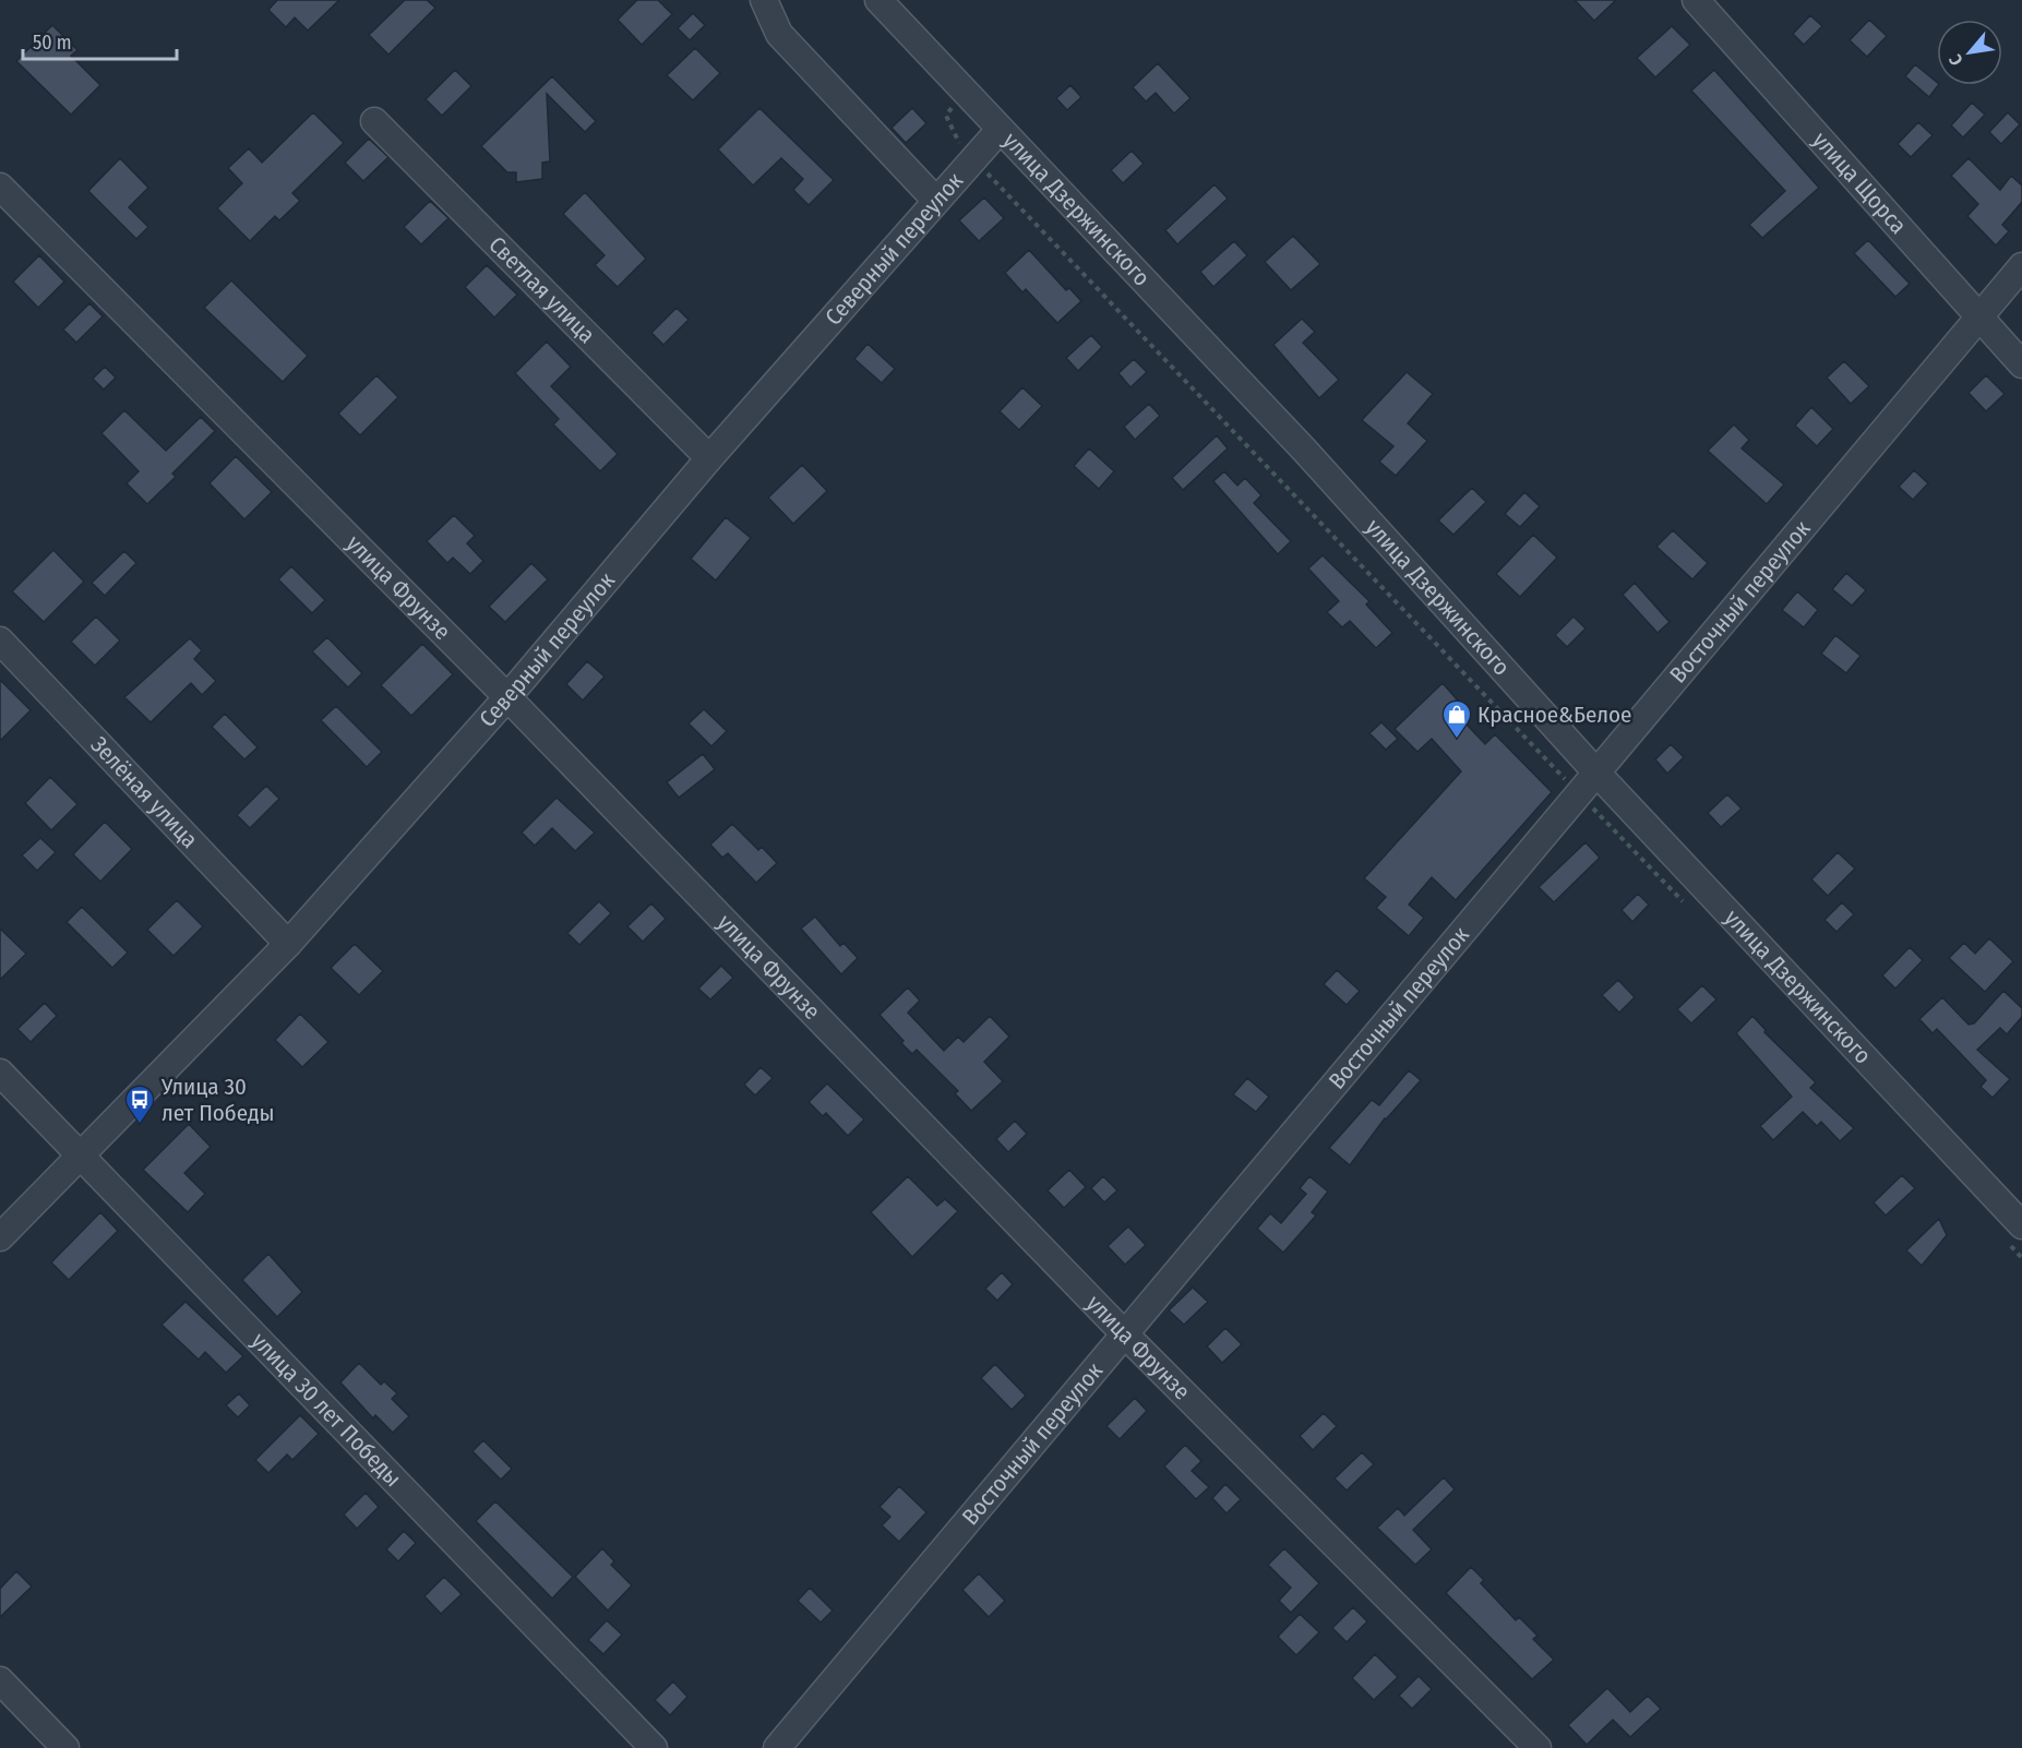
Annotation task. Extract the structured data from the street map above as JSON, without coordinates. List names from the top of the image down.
{
  "streets": {
    "street": [
      "улица Щорса",
      "улица Дзержинского",
      "Северный переулок",
      "Светлая улица",
      "улица Фрунзе",
      "Восточный переулок",
      "Зелёная улица",
      "улица 30 лет Победы"
    ]
  },
  "crossings": [
    ["улица Щорса", "Восточный переулок"],
    ["улица Дзержинского", "Северный переулок"],
    ["улица Дзержинского", "Восточный переулок"],
    ["Северный переулок", "Светлая улица"],
    ["Северный переулок", "улица Фрунзе"],
    ["Северный переулок", "Зелёная улица"],
    ["Северный переулок", "улица 30 лет Победы"],
    ["улица Фрунзе", "Восточный переулок"]
  ],
  "places": {
    "shop": ["Красное&Белое"],
    "bus stop": ["Улица 30 лет Победы"]
  },
  "scale_bar": "50 m",
  "north": "bottom left"
}
